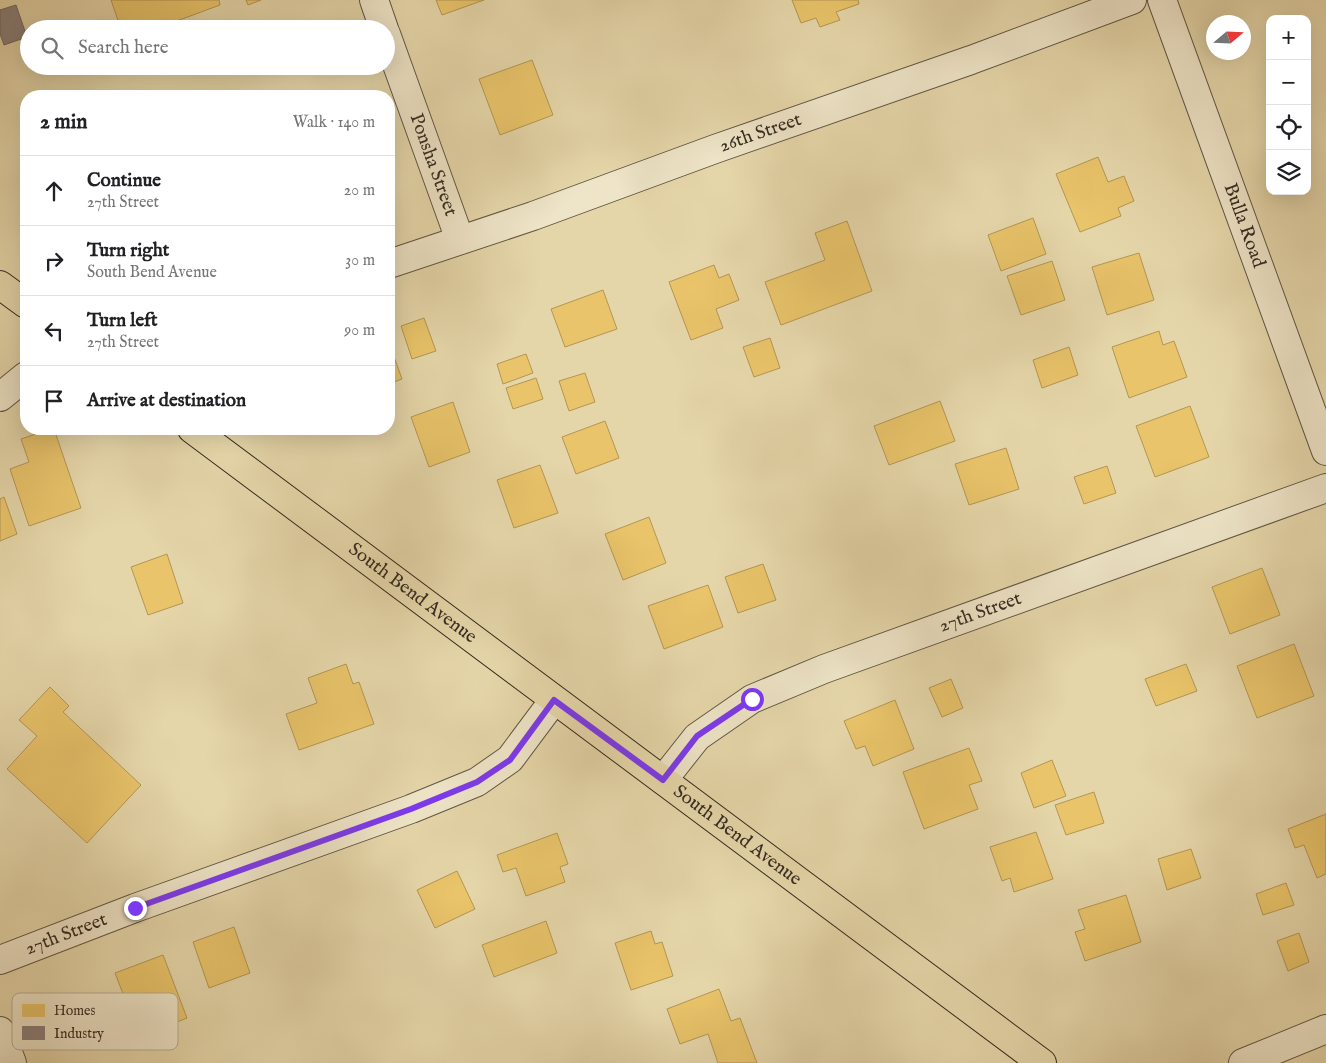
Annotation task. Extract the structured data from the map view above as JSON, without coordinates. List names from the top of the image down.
{
  "streets": {
    "main road": ["South Bend Avenue"],
    "street": [
      "26th Street",
      "Ponsha Street",
      "Bulla Road",
      "27th Street"
    ]
  },
  "crossings": [
    ["26th Street", "Ponsha Street"],
    ["South Bend Avenue", "27th Street"]
  ],
  "legend": ["Homes", "Industry"],
  "north": "right",
  "page": {
    "map_buttons": ["+", "−"],
    "search": "Search here",
    "heading": ["2 min", "Walk · 140 m"],
    "list": [
      ["Continue", "27th Street", "20 m"],
      ["Turn right", "South Bend Avenue", "30 m"],
      ["Turn left", "27th Street", "90 m"],
      "Arrive at destination"
    ]
  }
}
